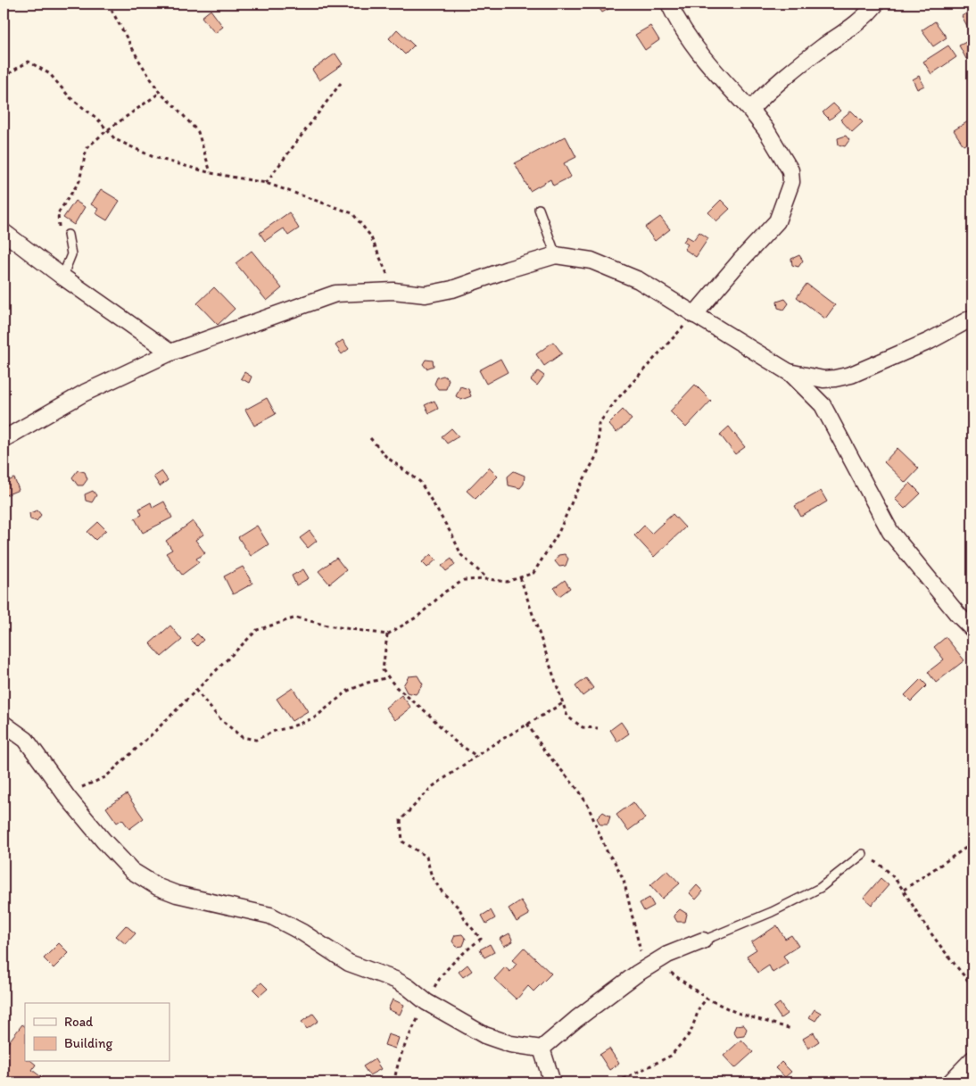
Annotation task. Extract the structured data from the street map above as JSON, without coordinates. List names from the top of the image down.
{
  "legend": ["Road", "Building"]
}
